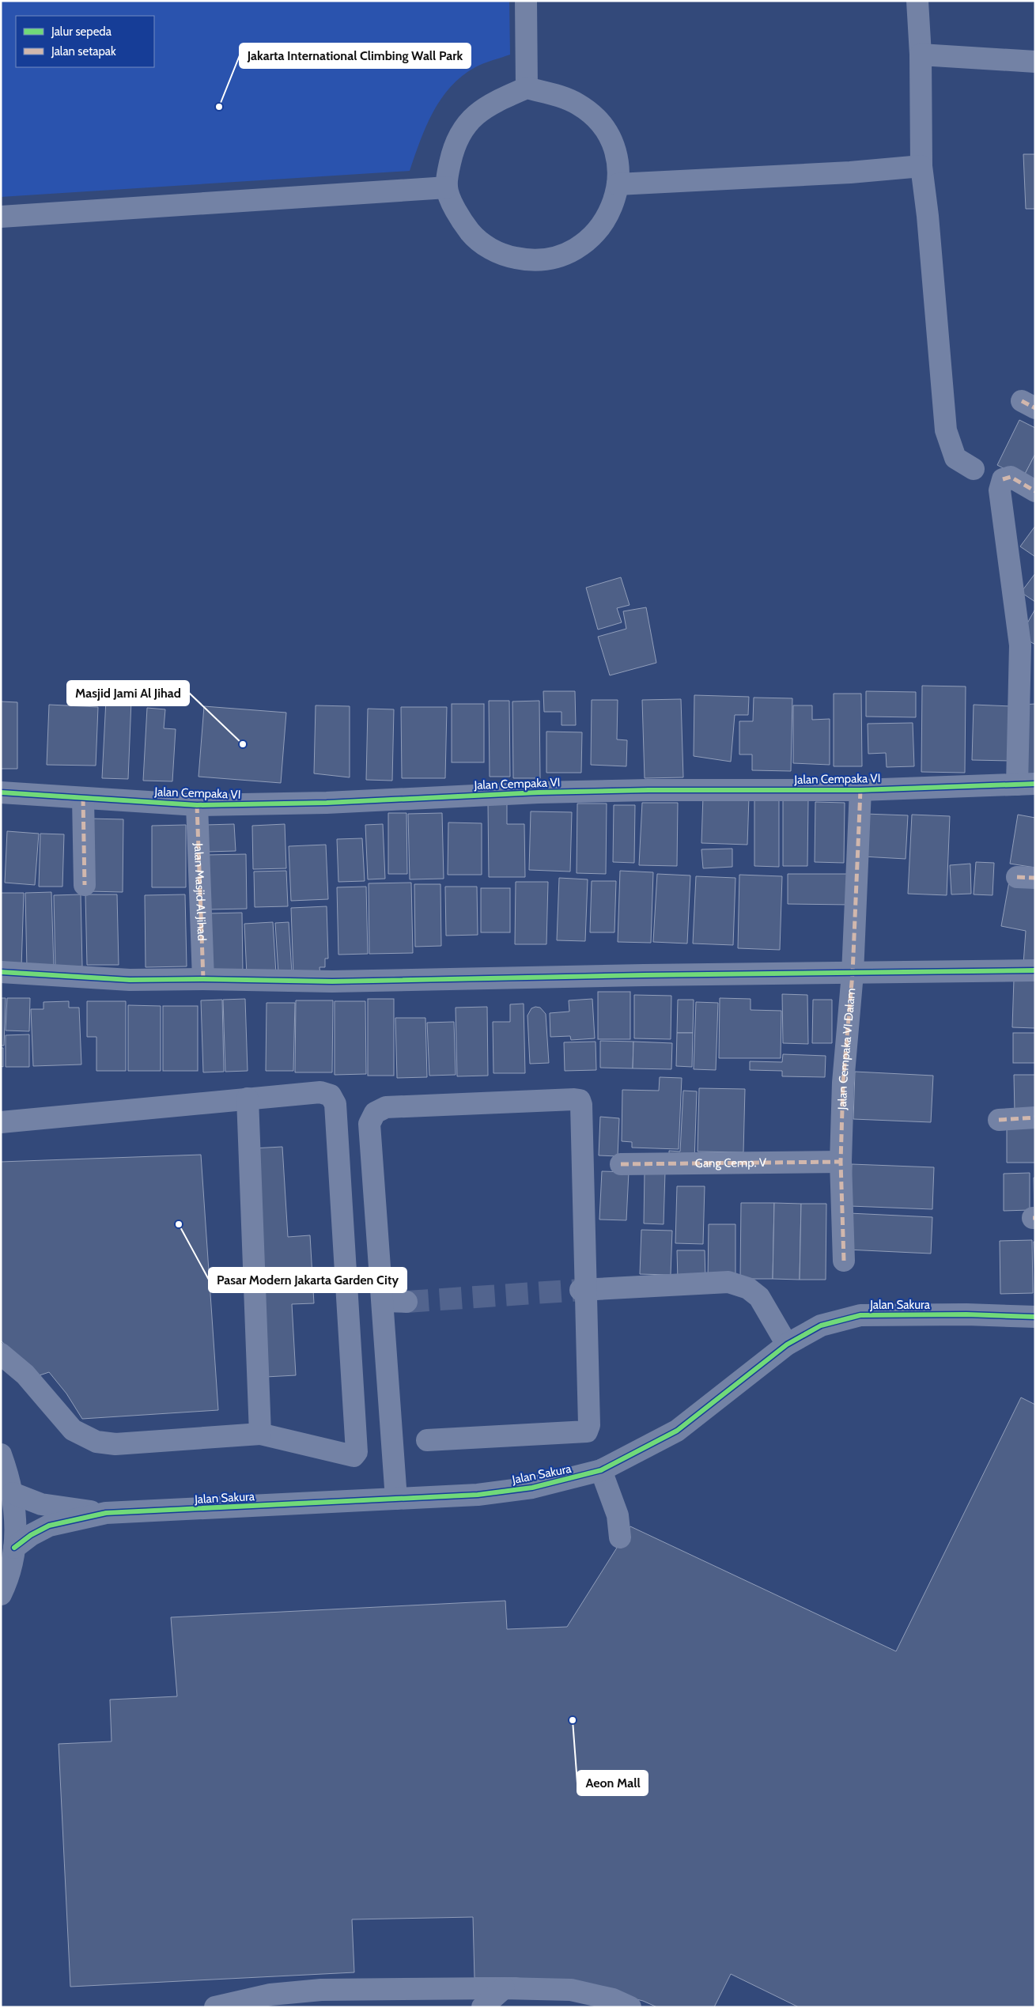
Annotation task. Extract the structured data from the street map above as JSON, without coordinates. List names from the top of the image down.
{
  "streets": {
    "street": [
      "Jalan Cempaka VI",
      "Jalan Masjid Al Jihad",
      "Jalan Cempaka VI Dalam",
      "Gang Cemp. V",
      "Jalan Sakura"
    ]
  },
  "crossings": [
    ["Jalan Cempaka VI", "Jalan Masjid Al Jihad"],
    ["Jalan Cempaka VI", "Jalan Cempaka VI Dalam"],
    ["Jalan Cempaka VI Dalam", "Gang Cemp. V"]
  ],
  "places": [
    "Jakarta International Climbing Wall Park",
    "Masjid Jami Al Jihad",
    "Pasar Modern Jakarta Garden City",
    "Aeon Mall"
  ],
  "legend": ["Jalur sepeda", "Jalan setapak"]
}
